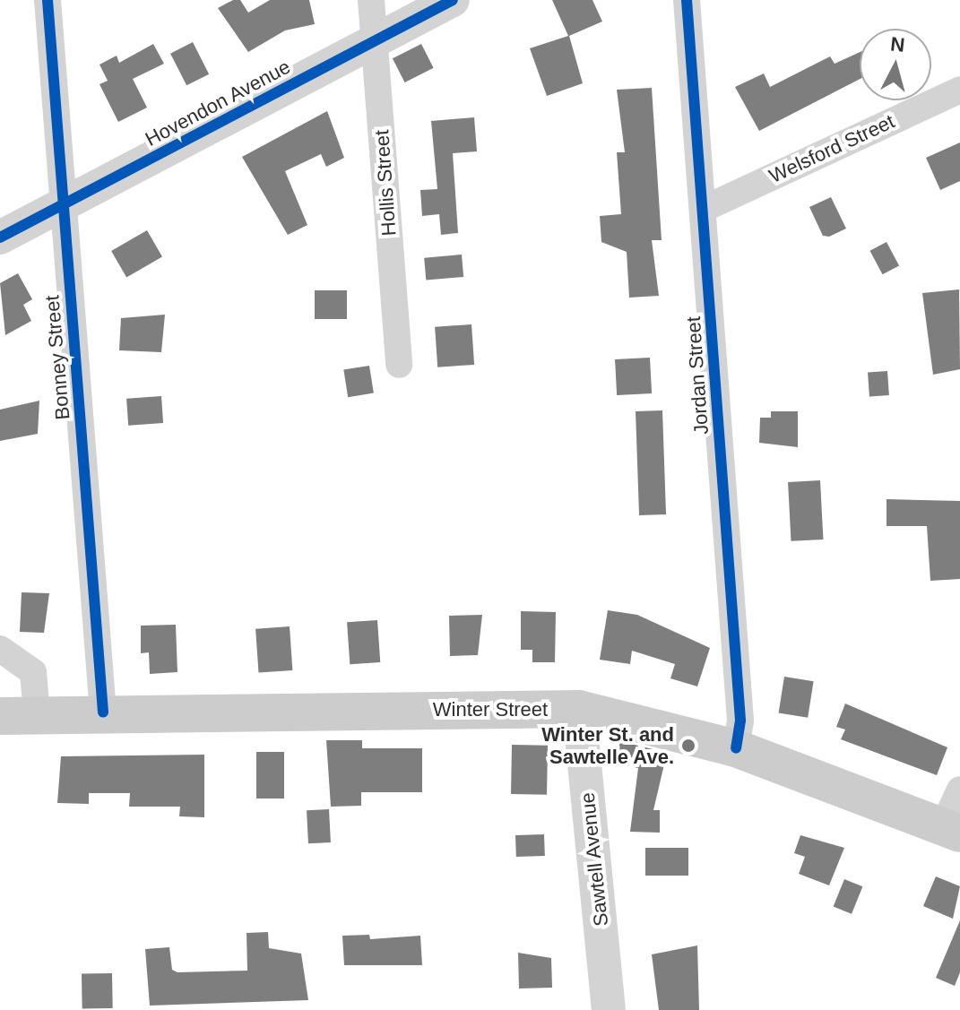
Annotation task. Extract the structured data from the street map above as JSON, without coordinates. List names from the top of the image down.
{
  "streets": {
    "main road": ["Winter Street"],
    "street": [
      "Hovendon Avenue",
      "Welsford Street",
      "Hollis Street",
      "Bonney Street",
      "Jordan Street",
      "Sawtell Avenue"
    ]
  },
  "crossings": [
    ["Hovendon Avenue", "Hollis Street"],
    ["Hovendon Avenue", "Bonney Street"],
    ["Welsford Street", "Jordan Street"],
    ["Bonney Street", "Winter Street"],
    ["Jordan Street", "Winter Street"],
    ["Winter Street", "Sawtell Avenue"]
  ],
  "places": ["Winter St. and Sawtelle Ave."],
  "north": "top"
}
